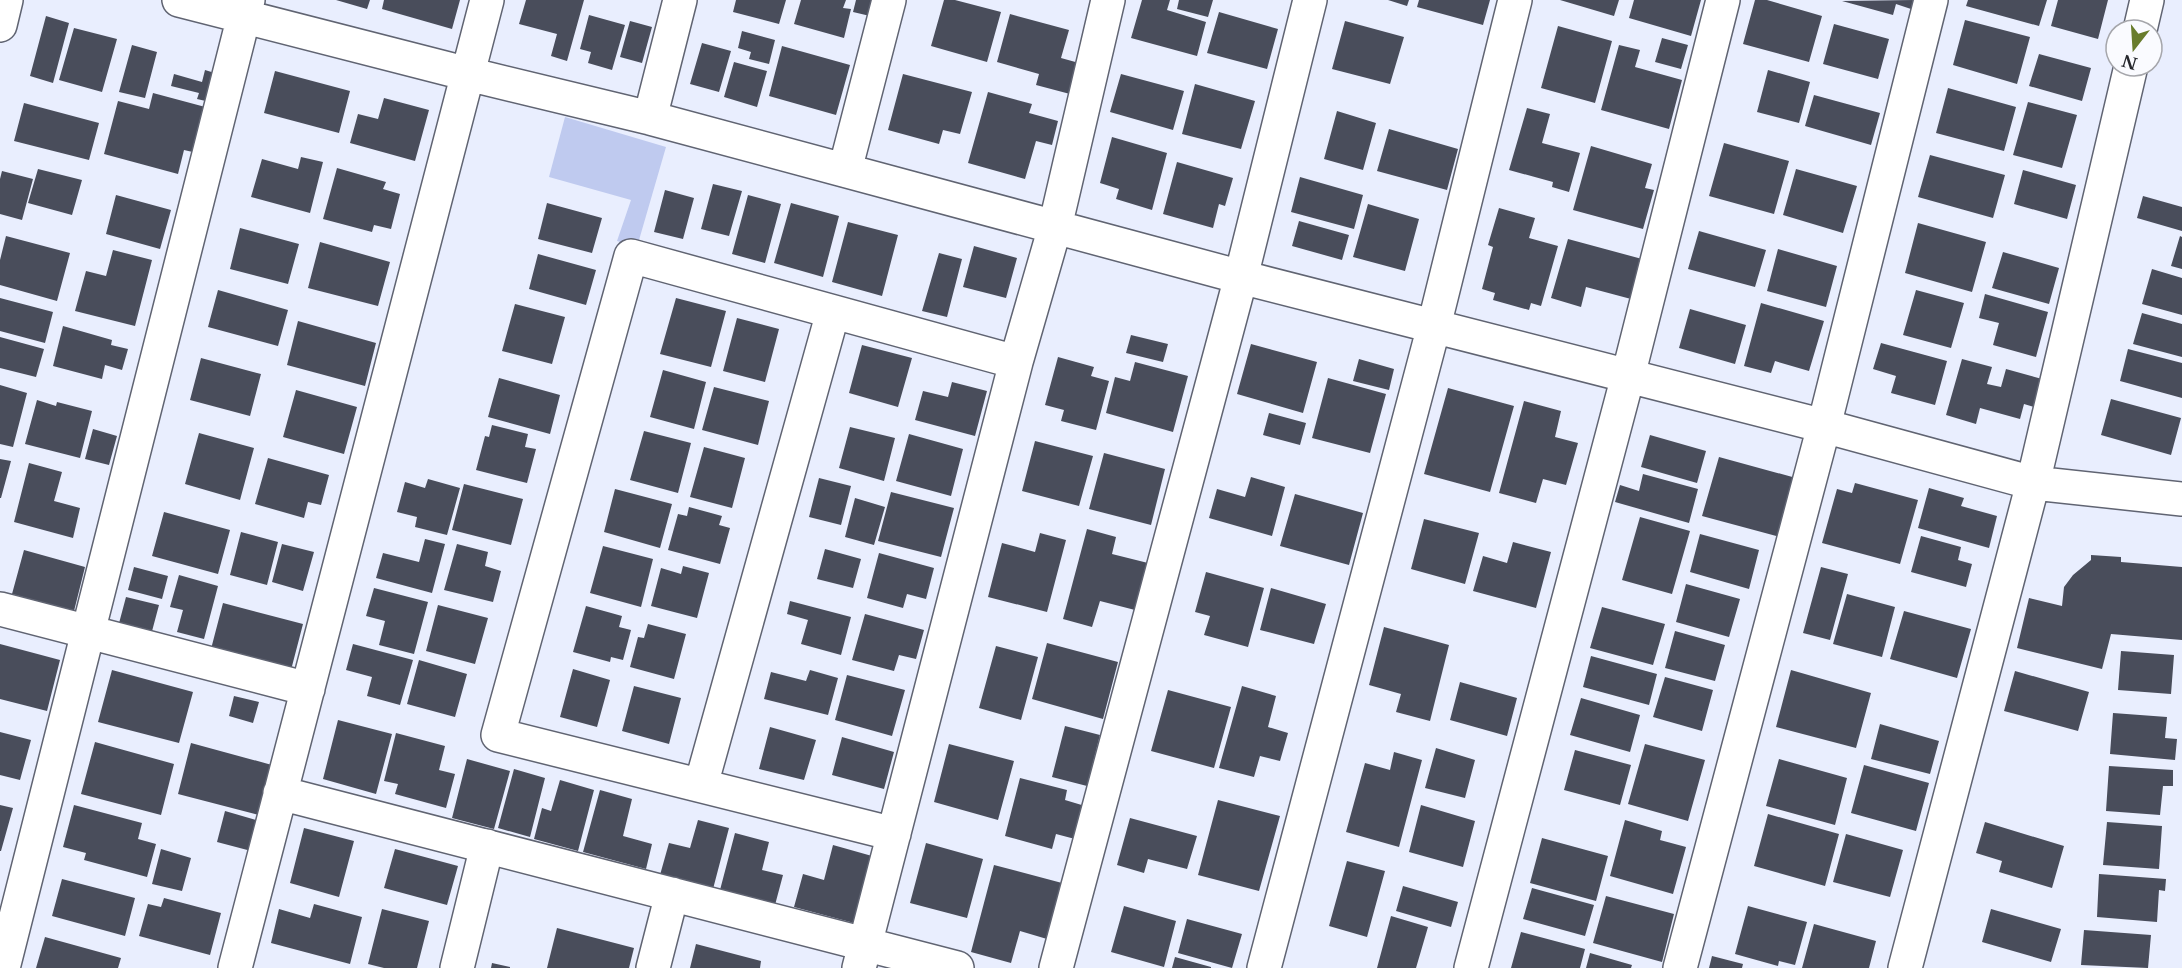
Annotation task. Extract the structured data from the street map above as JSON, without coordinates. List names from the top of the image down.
{
  "north": "bottom"
}
